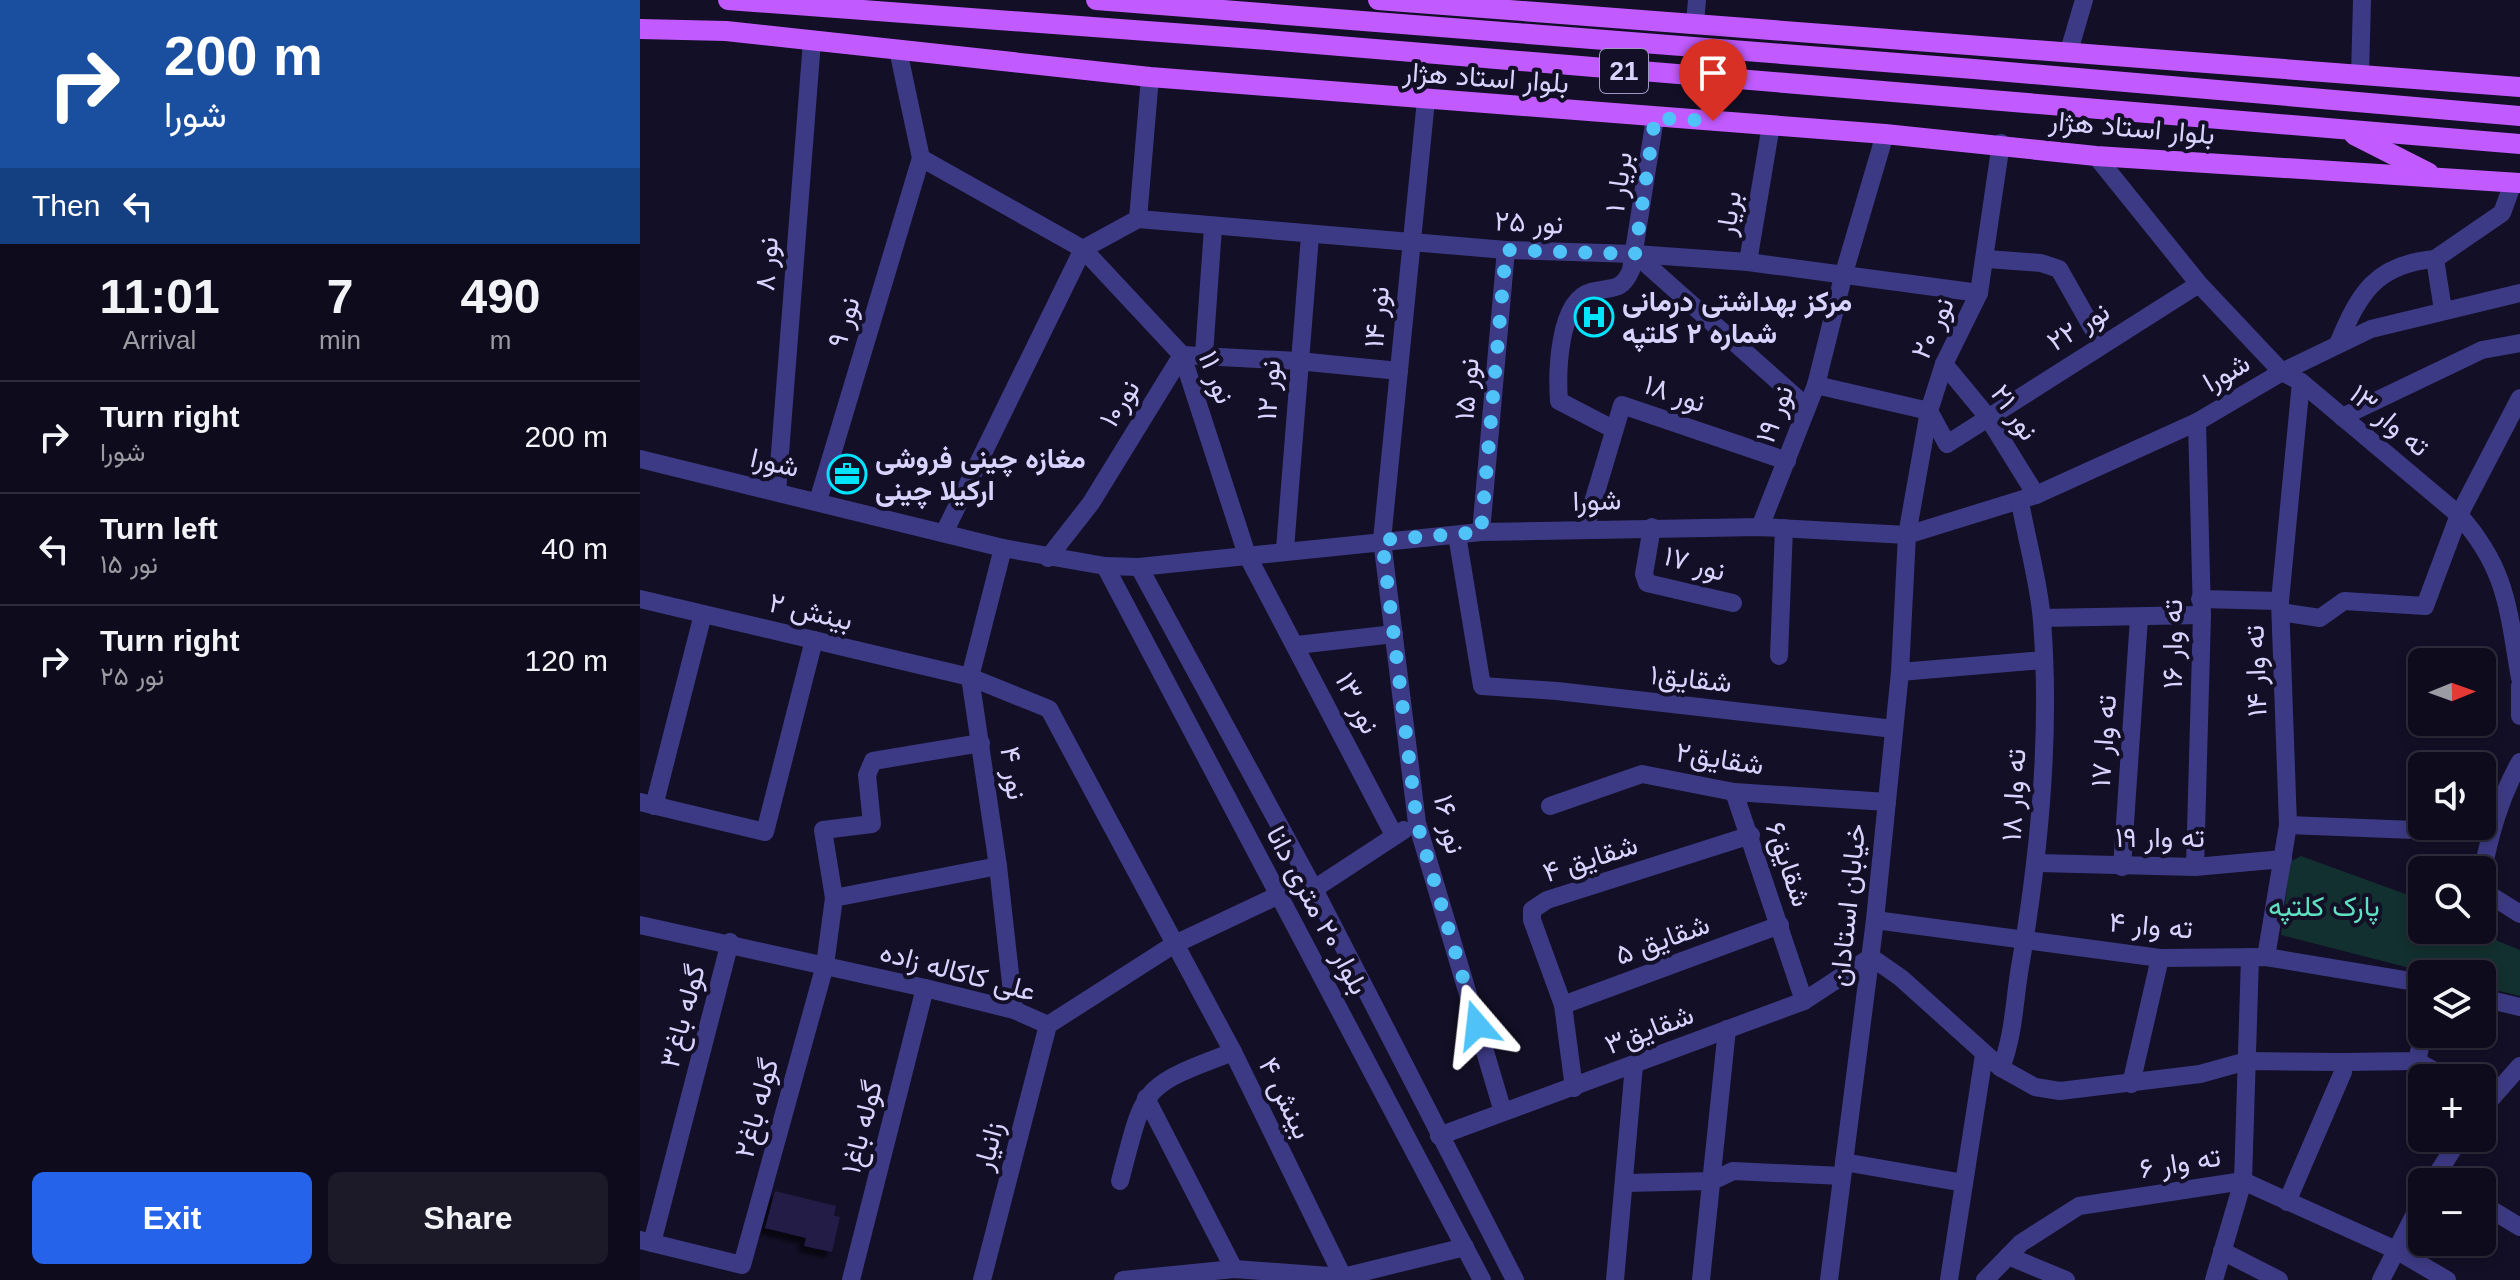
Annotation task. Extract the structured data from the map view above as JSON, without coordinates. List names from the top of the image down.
{
  "streets": {
    "main road": ["21", "بلوار استاد هژار"],
    "street": [
      "بریار ۱",
      "بریار",
      "نور ۲۵",
      "نور ۸",
      "نور ۱۴",
      "نور ۹",
      "نور ۲۲",
      "نور ۲۰",
      "شورا",
      "نور ۱۱",
      "نور ۱۵",
      "نور ۱۲",
      "نور ۱۸",
      "نور۱۰",
      "نور ۲۱",
      "نور ۱۹",
      "ته وار ۱۳",
      "نور ۱۷",
      "بینش ۲",
      "ته وار ۱۶",
      "ته وار ۱۴",
      "شقایق۱",
      "نور ۱۳",
      "ته وار ۱۷",
      "شقایق۲",
      "نور ۴",
      "ته وار ۱۸",
      "نور ۱۶",
      "ته وار ۱۹",
      "شقایق ۴",
      "شقایق۶",
      "خیابان استادان",
      "بلوار ۲۰ متری دانا",
      "ته وار ۴",
      "شقایق ۵",
      "علی کاکاله زاده",
      "گوله باغ۳",
      "شقایق۳",
      "بینش ۴",
      "گوله باغ۲",
      "گوله باغ۱",
      "زانیار",
      "ته وار ۶"
    ]
  },
  "crossings": [
    ["بلوار استاد هژار", "بریار ۱"],
    ["بلوار استاد هژار", "بریار"],
    ["بلوار استاد هژار", "نور ۸"],
    ["بلوار استاد هژار", "نور ۱۴"],
    ["بلوار استاد هژار", "نور ۲۰"],
    ["بلوار استاد هژار", "نور ۱۹"],
    ["بلوار استاد هژار", "ته وار ۱۳"],
    ["بریار ۱", "نور ۲۵"],
    ["بریار ۱", "نور ۱۸"],
    ["بریار", "نور ۲۵"],
    ["نور ۲۵", "نور ۱۴"],
    ["نور ۲۵", "نور ۲۰"],
    ["نور ۲۵", "نور ۱۵"],
    ["نور ۲۵", "نور ۱۲"],
    ["نور ۲۵", "نور ۱۹"],
    ["نور ۸", "شورا"],
    ["نور ۱۴", "شورا"],
    ["نور ۱۴", "نور ۱۶"],
    ["نور ۹", "شورا"],
    ["نور ۹", "نور ۱۱"],
    ["نور ۲۲", "نور ۲۰"],
    ["نور ۲۲", "نور ۲۱"],
    ["نور ۲۲", "ته وار ۱۳"],
    ["نور ۲۰", "شورا"],
    ["نور ۲۰", "نور ۲۱"],
    ["نور ۲۰", "خیابان استادان"],
    ["شورا", "نور ۱۱"],
    ["شورا", "نور ۱۵"],
    ["شورا", "نور ۱۲"],
    ["شورا", "نور ۱۸"],
    ["شورا", "نور۱۰"],
    ["شورا", "نور ۲۱"],
    ["شورا", "نور ۱۹"],
    ["شورا", "ته وار ۱۳"],
    ["شورا", "نور ۱۷"],
    ["شورا", "ته وار ۱۶"],
    ["شورا", "شقایق۱"],
    ["شورا", "نور ۱۳"],
    ["شورا", "نور ۴"],
    ["شورا", "ته وار ۱۸"],
    ["شورا", "نور ۱۶"],
    ["شورا", "خیابان استادان"],
    ["شورا", "بلوار ۲۰ متری دانا"],
    ["نور ۱۱", "نور۱۰"],
    ["نور ۱۱", "نور ۱۳"],
    ["نور ۱۸", "نور ۱۹"],
    ["نور ۲۱", "ته وار ۱۸"],
    ["ته وار ۱۳", "ته وار ۱۴"],
    ["بینش ۲", "نور ۴"],
    ["بینش ۲", "علی کاکاله زاده"],
    ["بینش ۲", "بینش ۴"],
    ["ته وار ۱۶", "ته وار ۱۹"],
    ["ته وار ۱۴", "ته وار ۱۹"],
    ["ته وار ۱۴", "ته وار ۴"],
    ["ته وار ۱۴", "ته وار ۶"],
    ["شقایق۱", "خیابان استادان"],
    ["ته وار ۱۷", "ته وار ۱۹"],
    ["شقایق۲", "شقایق۶"],
    ["شقایق۲", "خیابان استادان"],
    ["نور ۴", "علی کاکاله زاده"],
    ["نور ۴", "گوله باغ۲"],
    ["ته وار ۱۸", "ته وار ۱۹"],
    ["ته وار ۱۸", "ته وار ۴"],
    ["نور ۱۶", "شقایق۳"],
    ["شقایق ۴", "شقایق۶"],
    ["شقایق ۴", "شقایق ۵"],
    ["شقایق ۴", "شقایق۳"],
    ["شقایق۶", "شقایق ۵"],
    ["شقایق۶", "شقایق۳"],
    ["خیابان استادان", "ته وار ۴"],
    ["خیابان استادان", "شقایق۳"],
    ["بلوار ۲۰ متری دانا", "علی کاکاله زاده"],
    ["بلوار ۲۰ متری دانا", "شقایق۳"],
    ["علی کاکاله زاده", "گوله باغ۳"],
    ["علی کاکاله زاده", "بینش ۴"],
    ["علی کاکاله زاده", "گوله باغ۲"],
    ["علی کاکاله زاده", "گوله باغ۱"],
    ["علی کاکاله زاده", "زانیار"],
    ["گوله باغ۳", "گوله باغ۲"]
  ],
  "parks": ["پارک کلتپه"],
  "places": {
    "hospital": ["مرکز بهداشتی درمانی شماره ۲ کلتپه"],
    "office": ["مغازه چینی فروشی ارکیلا چینی"]
  },
  "north": "right",
  "page": {
    "turn": ["200 m", "شورا"],
    "then": "Then",
    "eta": [
      "11:01",
      "Arrival",
      "7",
      "min",
      "490",
      "m"
    ],
    "list": [
      {
        "name": "Turn right",
        "note": "شورا",
        "value": "200 m"
      },
      {
        "name": "Turn left",
        "note": "نور ۱۵",
        "value": "40 m"
      },
      {
        "name": "Turn right",
        "note": "نور ۲۵",
        "value": "120 m"
      }
    ],
    "map_buttons": ["+", "−"],
    "buttons": ["Exit", "Share"]
  }
}
